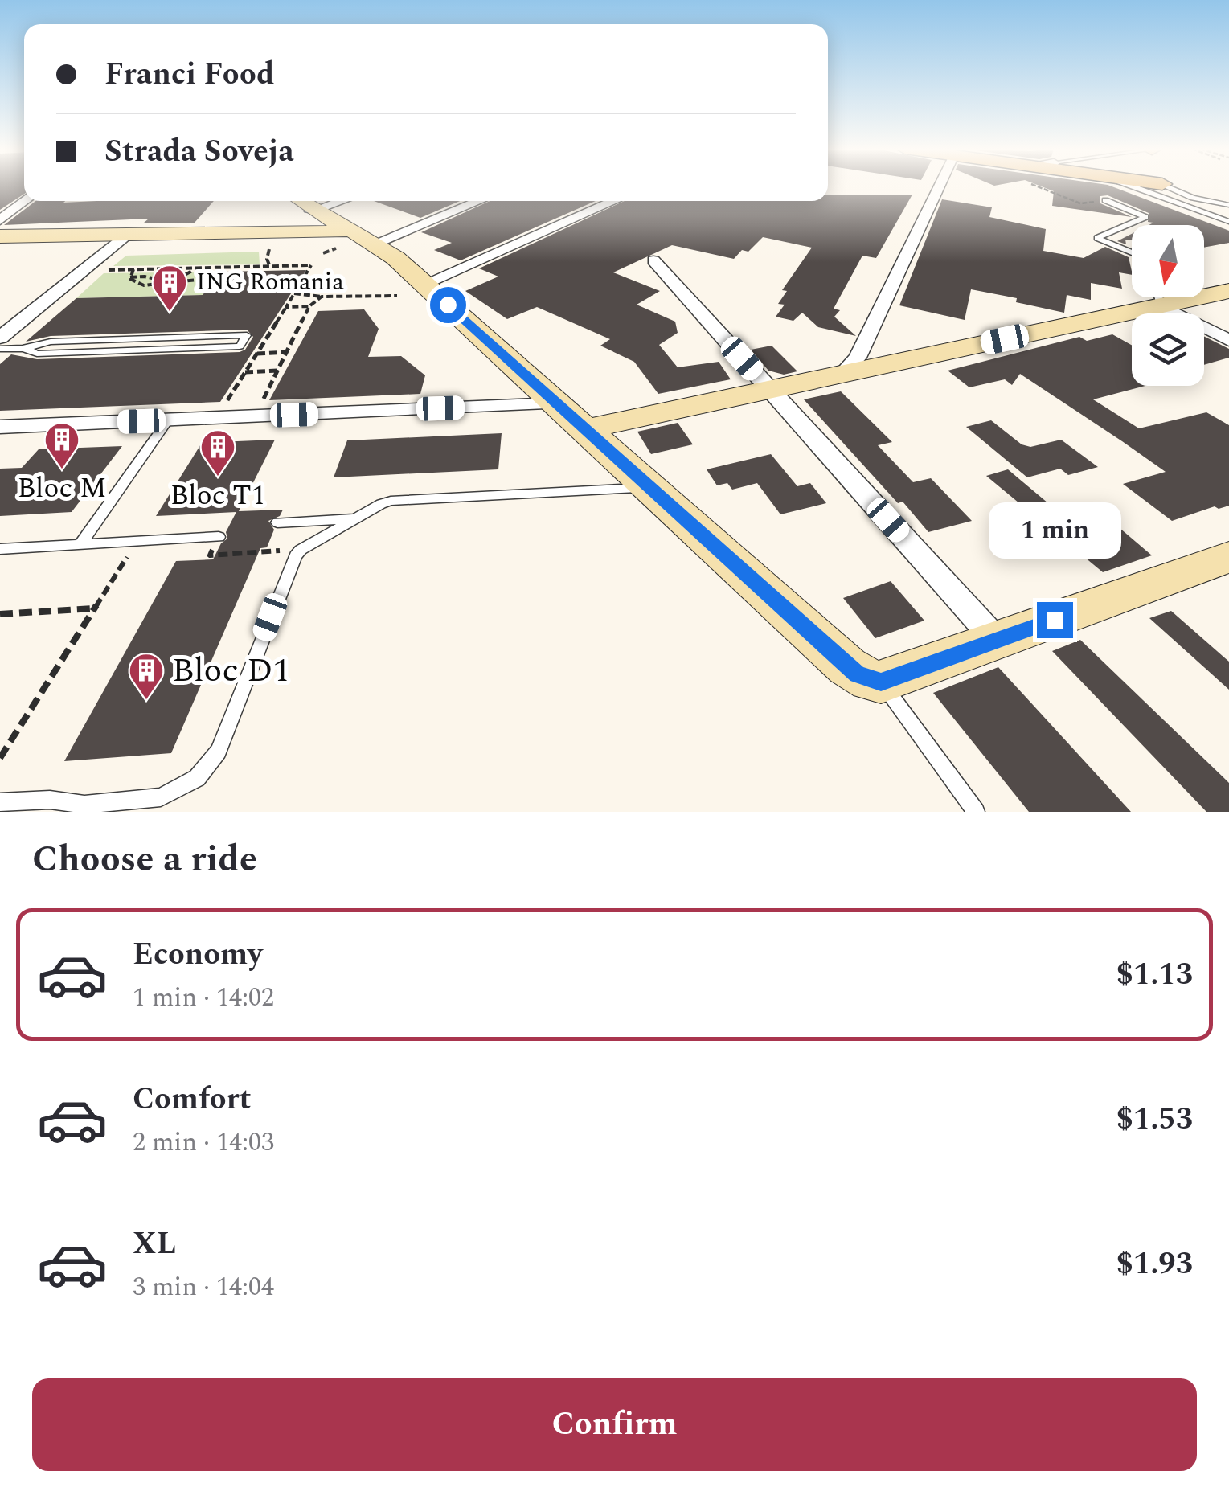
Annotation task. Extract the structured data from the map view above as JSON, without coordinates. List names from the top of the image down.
{
  "places": {
    "building": [
      "ING Romania",
      "Bloc M",
      "Bloc T1",
      "Bloc D1"
    ]
  },
  "north": "bottom",
  "page": {
    "banner": ["Franci Food", "Strada Soveja"],
    "bubble": "1 min",
    "heading": "Choose a ride",
    "list": [
      {
        "name": "Economy",
        "note": "1 min · 14:02",
        "value": "$1.13"
      },
      {
        "name": "Comfort",
        "note": "2 min · 14:03",
        "value": "$1.53"
      },
      {
        "name": "XL",
        "note": "3 min · 14:04",
        "value": "$1.93"
      }
    ],
    "buttons": "Confirm"
  }
}
